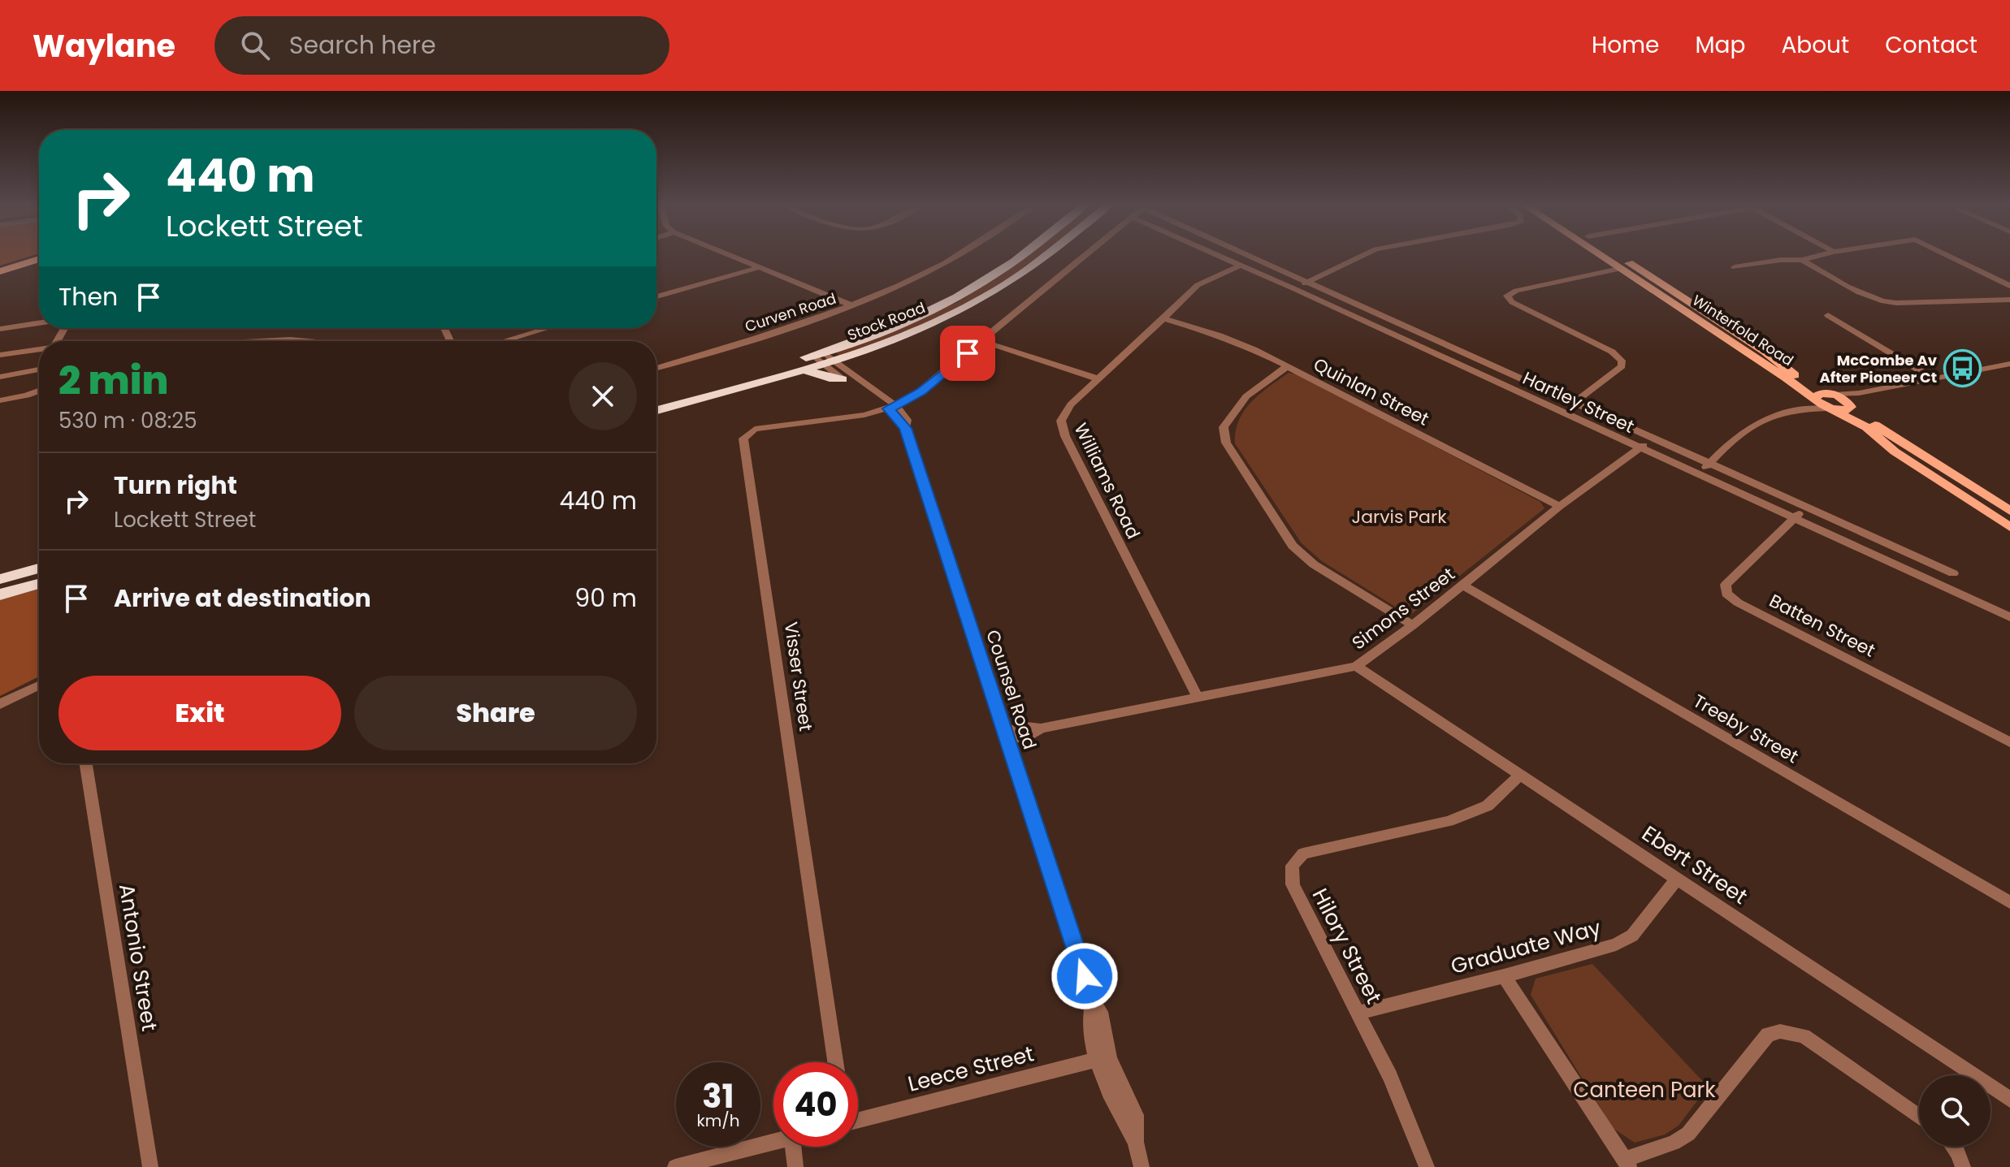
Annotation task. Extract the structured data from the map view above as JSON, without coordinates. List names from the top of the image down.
{
  "streets": {
    "highway": ["Stock Road"],
    "main road": ["Winterfold Road"],
    "street": [
      "Curven Road",
      "Quinlan Street",
      "Hartley Street",
      "Williams Road",
      "Simons Street",
      "Batten Street",
      "Visser Street",
      "Counsel Road",
      "Treeby Street",
      "Ebert Street",
      "Hilory Street",
      "Graduate Way",
      "Antonio Street",
      "Leece Street"
    ]
  },
  "crossings": [
    ["Stock Road", "Counsel Road"],
    ["Quinlan Street", "Williams Road"],
    ["Quinlan Street", "Simons Street"],
    ["Hartley Street", "Williams Road"],
    ["Hartley Street", "Simons Street"],
    ["Hartley Street", "Batten Street"],
    ["Williams Road", "Simons Street"],
    ["Simons Street", "Counsel Road"],
    ["Simons Street", "Treeby Street"],
    ["Simons Street", "Ebert Street"],
    ["Visser Street", "Counsel Road"],
    ["Counsel Road", "Leece Street"],
    ["Ebert Street", "Hilory Street"],
    ["Ebert Street", "Graduate Way"],
    ["Hilory Street", "Graduate Way"]
  ],
  "parks": ["Jarvis Park", "Canteen Park"],
  "places": {
    "bus stop": ["McCombe Av After Pioneer Ct"]
  },
  "page": {
    "header": "Waylane",
    "search": "Search here",
    "nav": [
      "Home",
      "Map",
      "About",
      "Contact"
    ],
    "turn": ["440 m", "Lockett Street"],
    "then": "Then",
    "heading": ["2 min", "530 m · 08:25"],
    "list": [
      {
        "name": "Turn right",
        "note": "Lockett Street",
        "value": "440 m"
      },
      {
        "name": "Arrive at destination",
        "value": "90 m"
      }
    ],
    "buttons": ["Exit", "Share"],
    "speed": "31 km/h",
    "limit": "40"
  }
}
